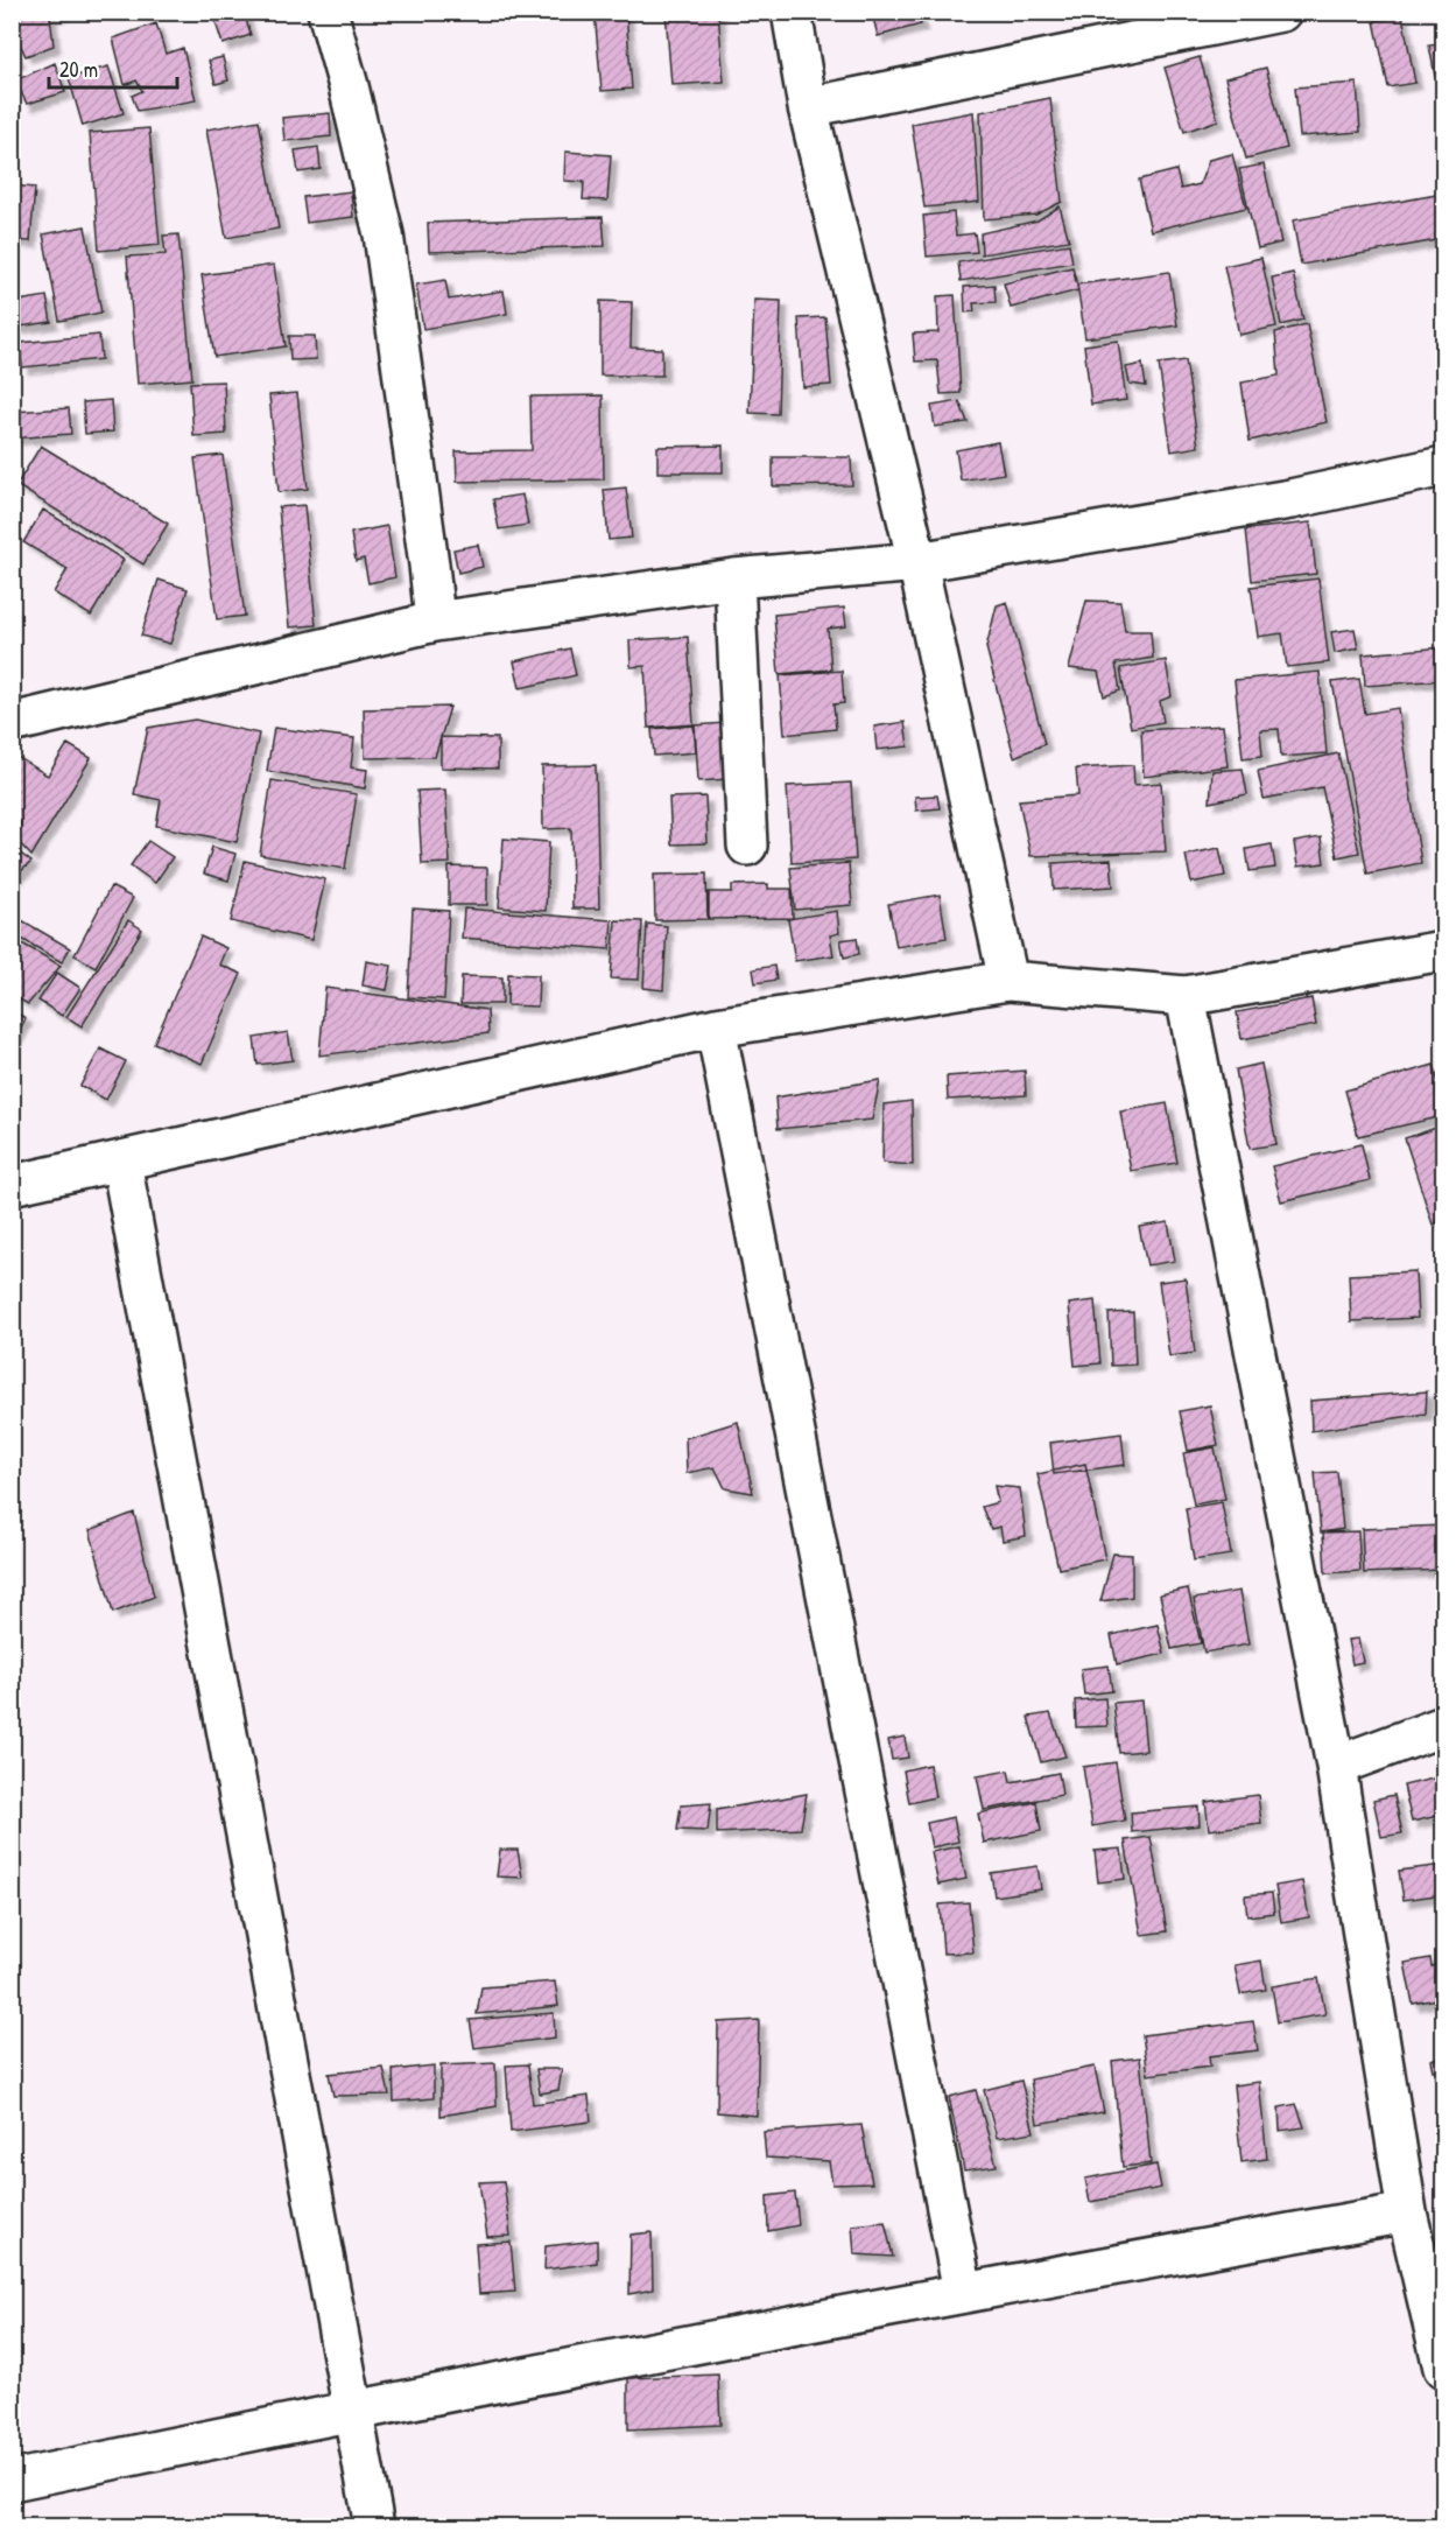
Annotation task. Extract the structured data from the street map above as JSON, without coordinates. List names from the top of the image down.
{
  "scale_bar": "20 m"
}
